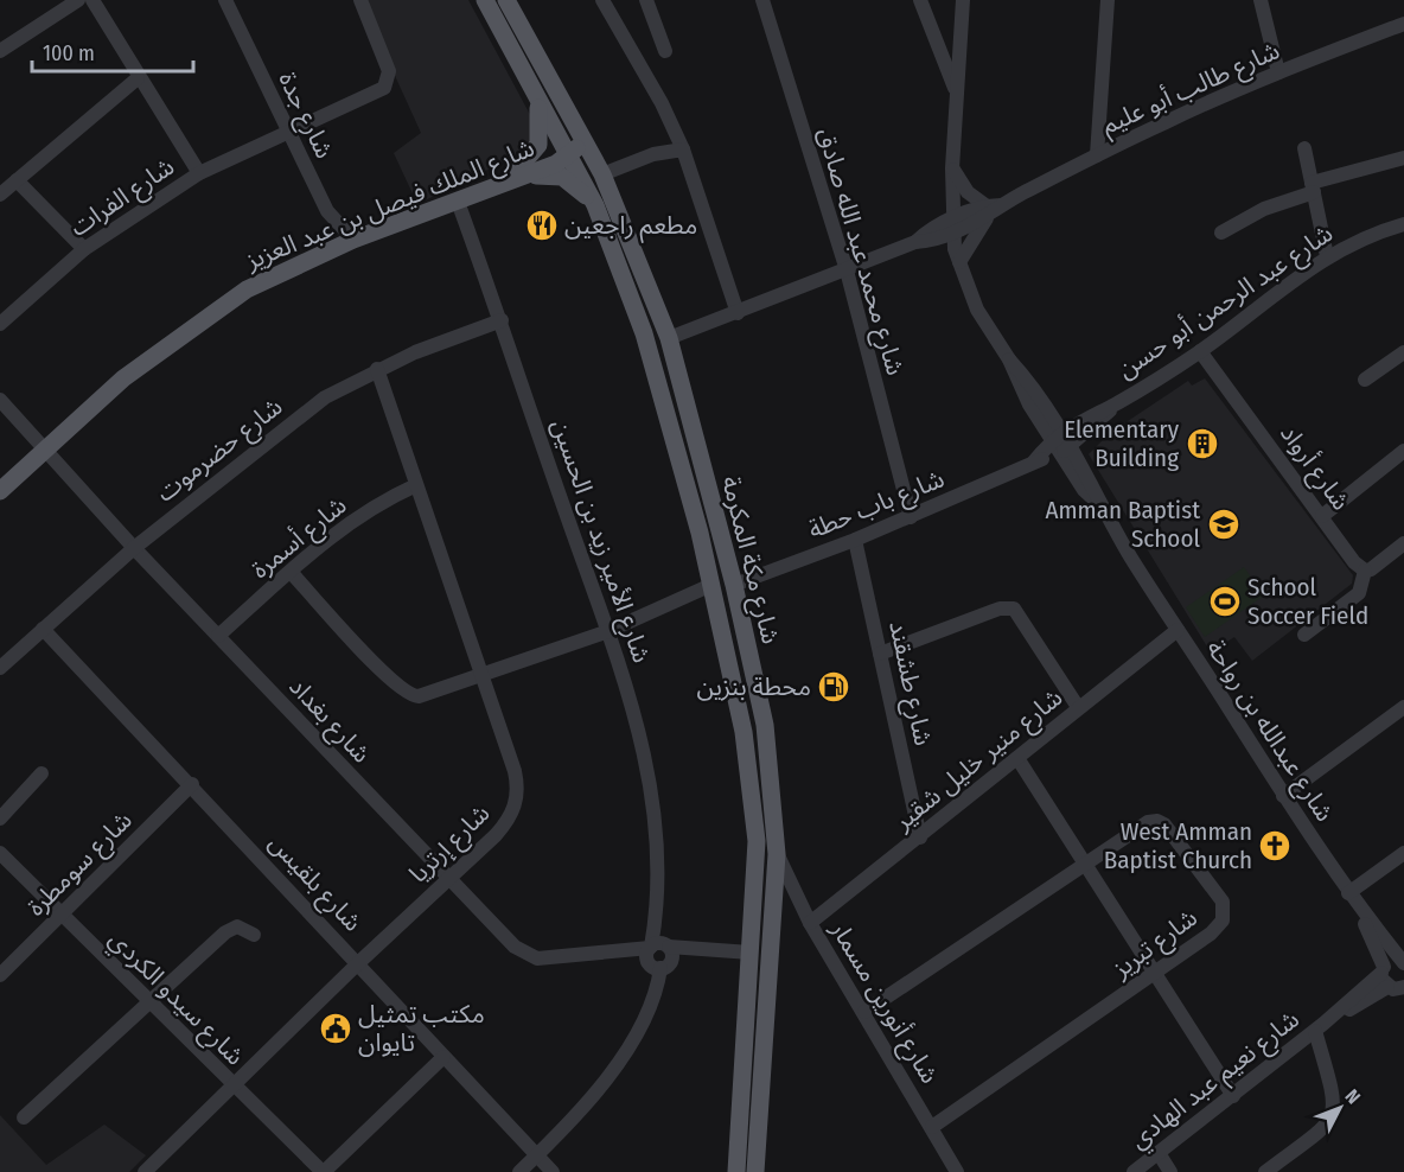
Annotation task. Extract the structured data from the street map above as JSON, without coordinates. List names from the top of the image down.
{
  "streets": {
    "main road": ["شارع الملك فيصل بن عبد العزيز", "شارع مكة المكرمة"],
    "street": [
      "شارع طالب أبو عليم",
      "شارع جدة",
      "شارع الفرات",
      "شارع محمد عبد الله صادق",
      "شارع عبد الرحمن أبو حسن",
      "شارع حضرموت",
      "شارع أرواد",
      "شارع باب حطة",
      "شارع أسمرة",
      "شارع الأمير زيد بن الحسين",
      "شارع طشقند",
      "شارع بغداد",
      "شارع عبدالله بن رواحة",
      "شارع منير خليل شقير",
      "شارع إرتريا",
      "شارع سومطرة",
      "شارع بلقيس",
      "شارع تبريز",
      "شارع سيدو الكردي",
      "شارع أنورين مسمار",
      "شارع نعيم عبد الهادي"
    ]
  },
  "crossings": [
    ["شارع طالب أبو عليم", "شارع محمد عبد الله صادق"],
    ["شارع طالب أبو عليم", "شارع مكة المكرمة"],
    ["شارع طالب أبو عليم", "شارع عبدالله بن رواحة"],
    ["شارع جدة", "شارع الفرات"],
    ["شارع جدة", "شارع الملك فيصل بن عبد العزيز"],
    ["شارع الملك فيصل بن عبد العزيز", "شارع الأمير زيد بن الحسين"],
    ["شارع الملك فيصل بن عبد العزيز", "شارع مكة المكرمة"],
    ["شارع الملك فيصل بن عبد العزيز", "شارع بغداد"],
    ["شارع محمد عبد الله صادق", "شارع باب حطة"],
    ["شارع عبد الرحمن أبو حسن", "شارع أرواد"],
    ["شارع عبد الرحمن أبو حسن", "شارع باب حطة"],
    ["شارع عبد الرحمن أبو حسن", "شارع عبدالله بن رواحة"],
    ["شارع حضرموت", "شارع الأمير زيد بن الحسين"],
    ["شارع حضرموت", "شارع بغداد"],
    ["شارع حضرموت", "شارع إرتريا"],
    ["شارع حضرموت", "شارع بلقيس"],
    ["شارع باب حطة", "شارع مكة المكرمة"],
    ["شارع باب حطة", "شارع طشقند"],
    ["شارع باب حطة", "شارع عبدالله بن رواحة"],
    ["شارع أسمرة", "شارع بغداد"],
    ["شارع أسمرة", "شارع إرتريا"],
    ["شارع الأمير زيد بن الحسين", "شارع بغداد"],
    ["شارع الأمير زيد بن الحسين", "شارع بلقيس"],
    ["شارع مكة المكرمة", "شارع بغداد"],
    ["شارع مكة المكرمة", "شارع أنورين مسمار"],
    ["شارع طشقند", "شارع منير خليل شقير"],
    ["شارع بغداد", "شارع إرتريا"],
    ["شارع عبدالله بن رواحة", "شارع منير خليل شقير"],
    ["شارع عبدالله بن رواحة", "شارع نعيم عبد الهادي"],
    ["شارع منير خليل شقير", "شارع أنورين مسمار"],
    ["شارع إرتريا", "شارع بلقيس"],
    ["شارع إرتريا", "شارع سيدو الكردي"],
    ["شارع سومطرة", "شارع بلقيس"],
    ["شارع سومطرة", "شارع سيدو الكردي"],
    ["شارع تبريز", "شارع أنورين مسمار"]
  ],
  "places": {
    "restaurant": ["مطعم راجعين"],
    "building": ["Elementary Building"],
    "school or university": ["Amman Baptist School"],
    "sports": ["School Soccer Field"],
    "fuel station": ["محطة بنزين"],
    "church": ["West Amman Baptist Church"],
    "public building": ["مكتب تمثيل تايوان"]
  },
  "scale_bar": "100 m",
  "north": "top right"
}
